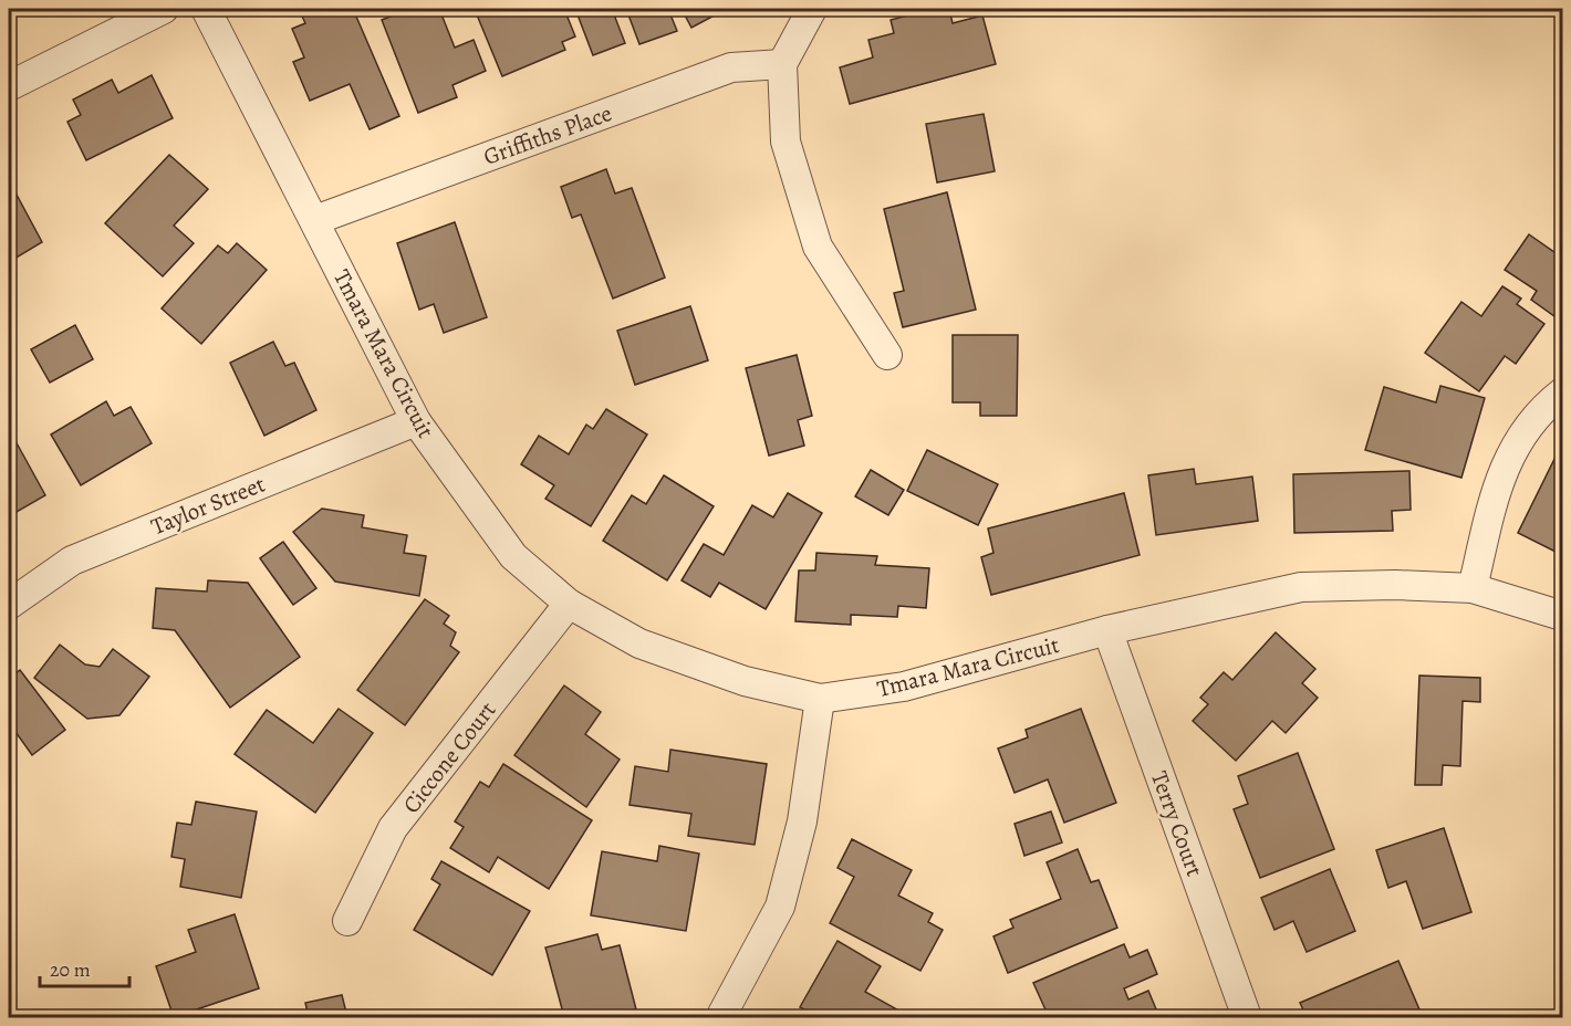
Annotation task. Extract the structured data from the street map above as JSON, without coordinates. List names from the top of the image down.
{
  "streets": {
    "street": [
      "Griffiths Place",
      "Tmara Mara Circuit",
      "Taylor Street",
      "Ciccone Court",
      "Terry Court"
    ]
  },
  "crossings": [
    ["Griffiths Place", "Tmara Mara Circuit"],
    ["Tmara Mara Circuit", "Taylor Street"],
    ["Tmara Mara Circuit", "Ciccone Court"],
    ["Tmara Mara Circuit", "Terry Court"]
  ],
  "scale_bar": "20 m"
}
